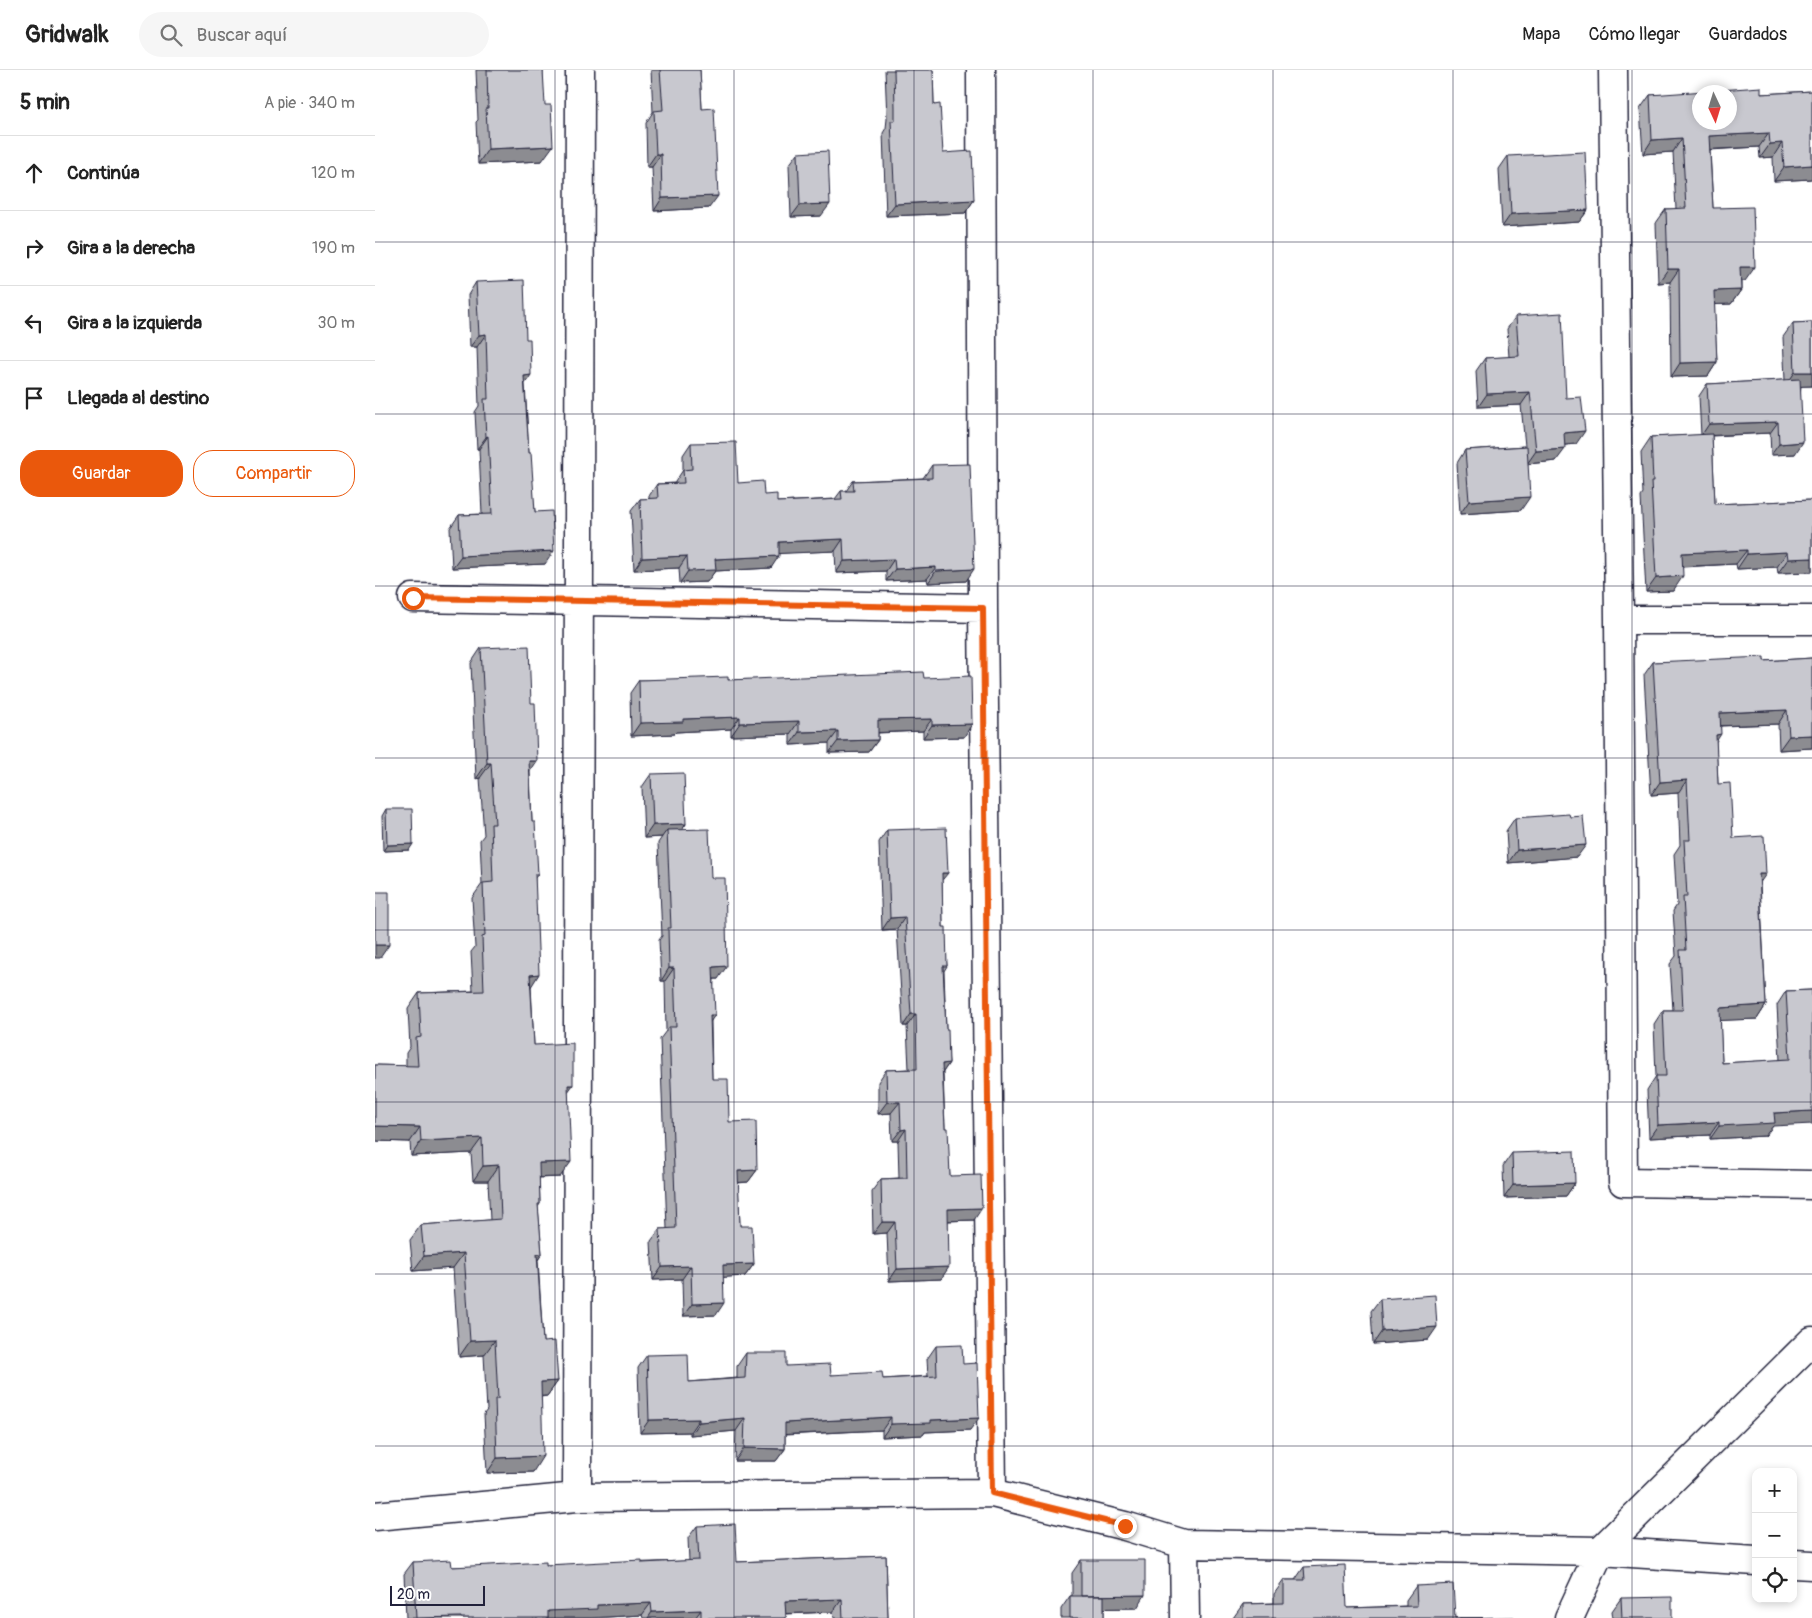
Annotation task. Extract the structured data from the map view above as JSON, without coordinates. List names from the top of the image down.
{
  "scale_bar": "20 m",
  "north": "bottom",
  "page": {
    "header": "Gridwalk",
    "search": "Buscar aquí",
    "nav": ["Mapa", "Cómo llegar", "Guardados"],
    "heading": ["5 min", "A pie · 340 m"],
    "list": [
      ["Continúa", "120 m"],
      ["Gira a la derecha", "190 m"],
      ["Gira a la izquierda", "30 m"],
      "Llegada al destino"
    ],
    "buttons": ["Guardar", "Compartir"],
    "map_buttons": ["+", "−"],
    "scale": "20 m"
  }
}
